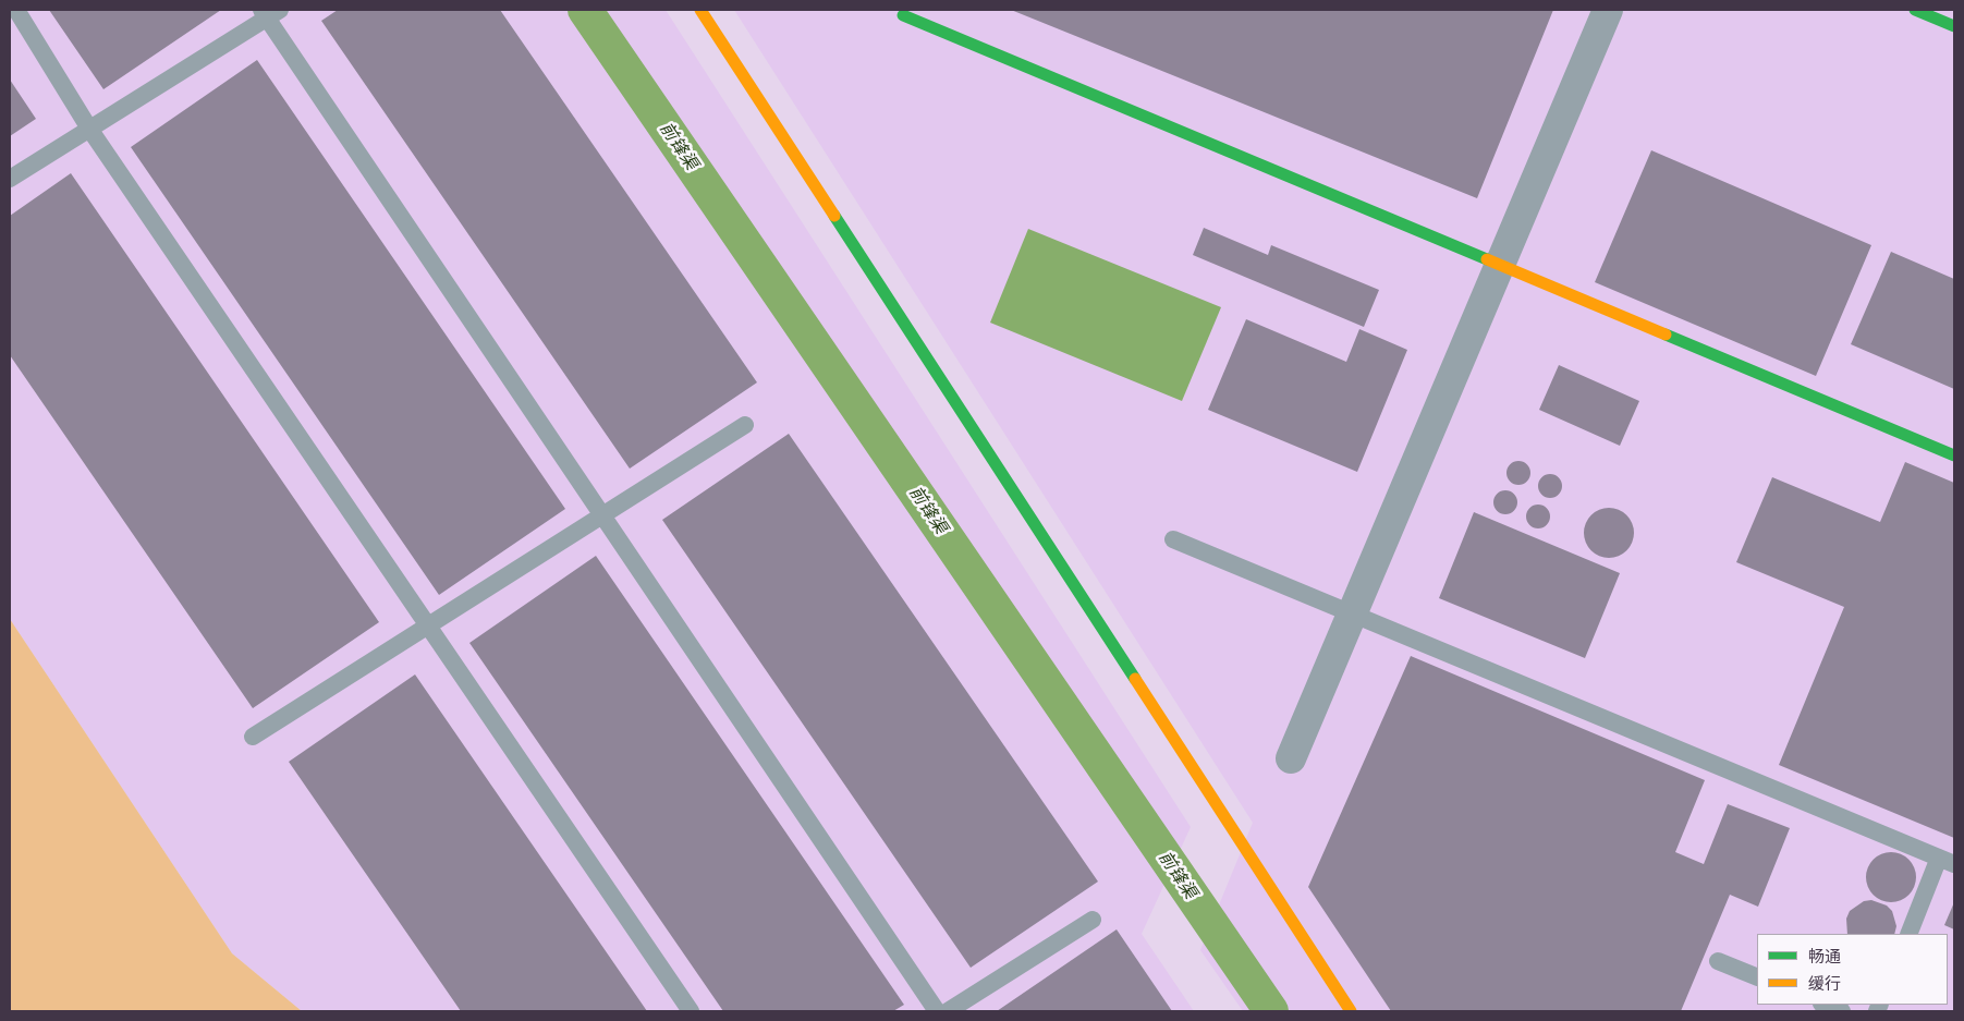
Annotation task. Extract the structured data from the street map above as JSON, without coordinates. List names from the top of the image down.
{
  "water": ["前锋渠"],
  "legend": ["畅通", "缓行"]
}
